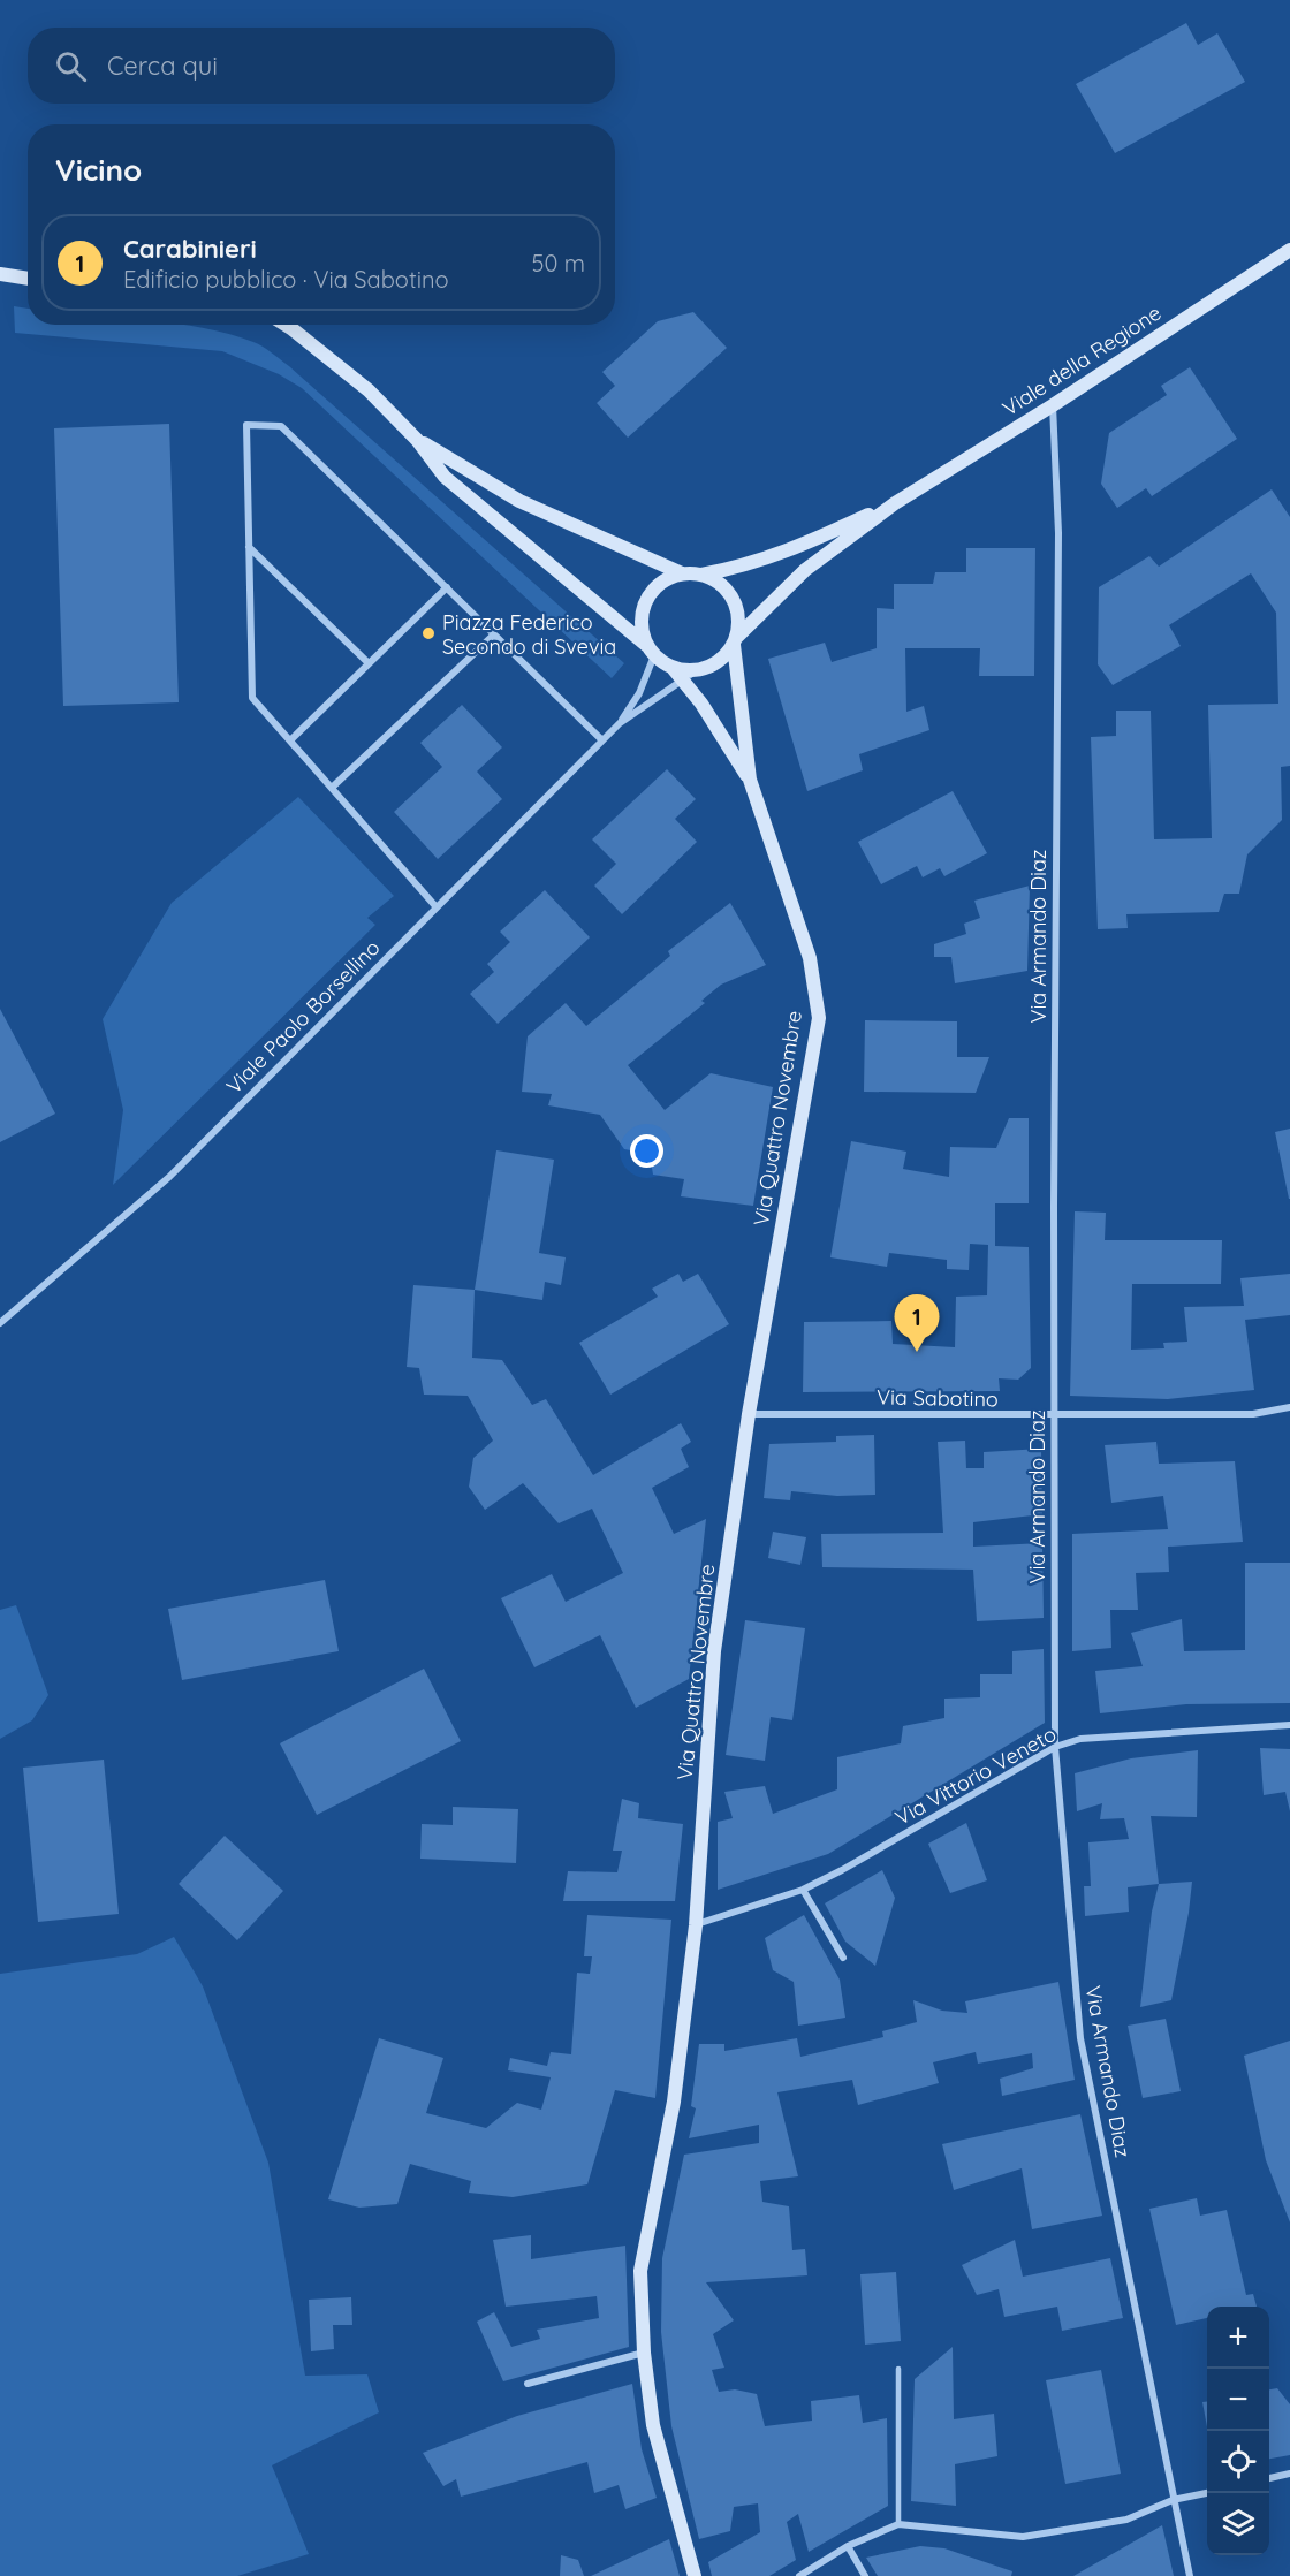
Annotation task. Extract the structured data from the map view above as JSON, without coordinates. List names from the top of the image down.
{
  "streets": {
    "street": [
      "Viale della Regione",
      "Via Armando Diaz",
      "Viale Paolo Borsellino",
      "Via Quattro Novembre",
      "Via Sabotino",
      "Via Vittorio Veneto"
    ]
  },
  "crossings": [
    ["Viale della Regione", "Via Armando Diaz"],
    ["Via Armando Diaz", "Via Sabotino"],
    ["Via Armando Diaz", "Via Vittorio Veneto"],
    ["Via Quattro Novembre", "Via Sabotino"],
    ["Via Quattro Novembre", "Via Vittorio Veneto"]
  ],
  "places": ["Piazza Federico Secondo di Svevia"],
  "page": {
    "search": "Cerca qui",
    "heading": "Vicino",
    "list": [
      {
        "mark": "1",
        "name": "Carabinieri",
        "note": "Edificio pubblico · Via Sabotino",
        "value": "50 m"
      }
    ],
    "pins": "1",
    "map_buttons": ["+", "−"]
  }
}
